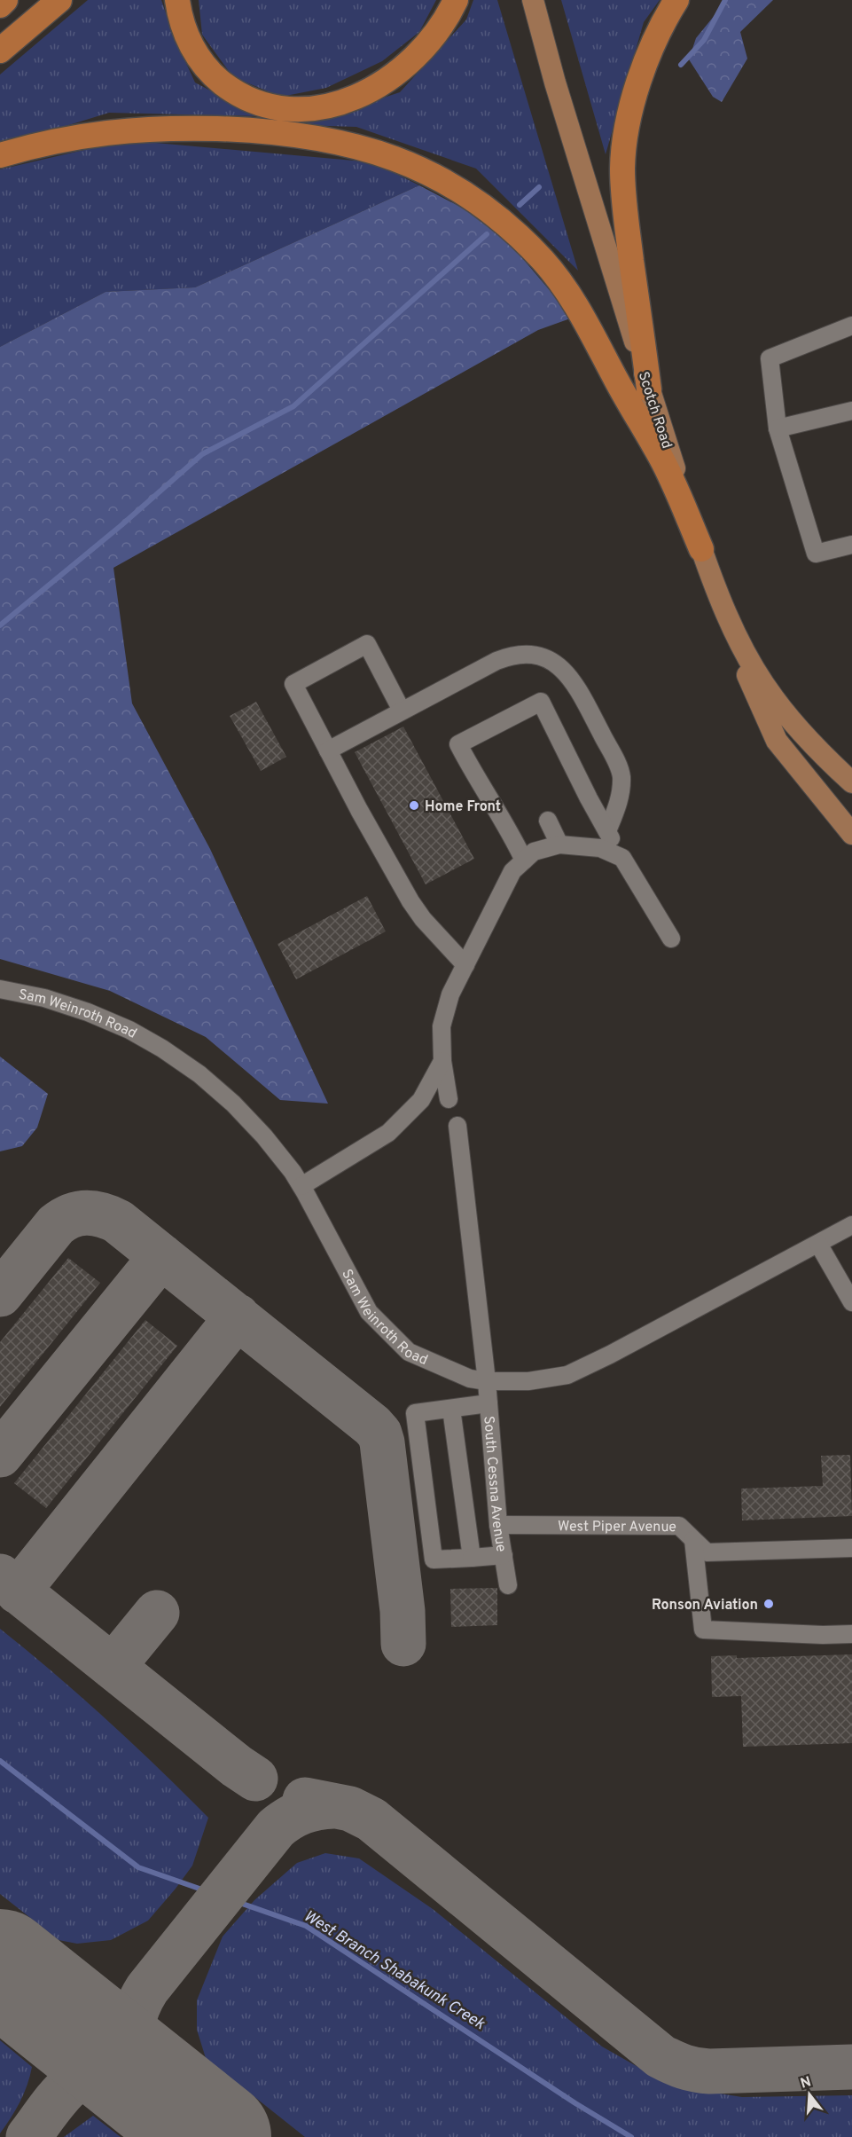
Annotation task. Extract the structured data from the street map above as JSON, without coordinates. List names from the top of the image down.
{
  "streets": {
    "main road": ["Scotch Road"],
    "street": ["Sam Weinroth Road", "South Cessna Avenue", "West Piper Avenue"]
  },
  "crossings": [
    ["Sam Weinroth Road", "South Cessna Avenue"],
    ["South Cessna Avenue", "West Piper Avenue"]
  ],
  "water": ["West Branch Shabakunk Creek"],
  "places": ["Home Front", "Ronson Aviation"],
  "north": "top"
}
